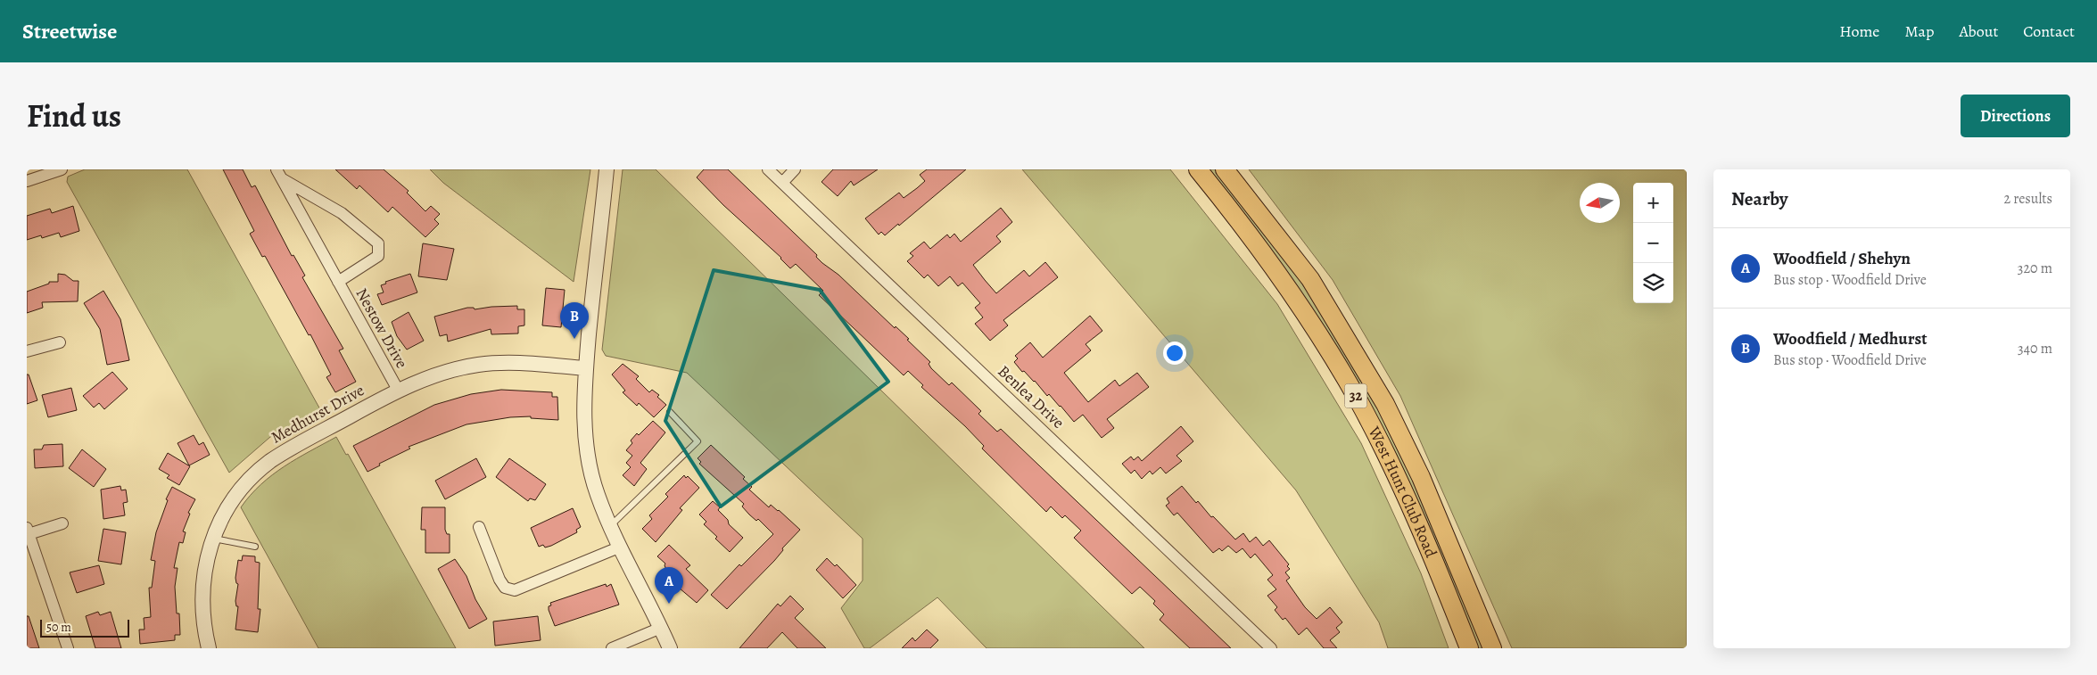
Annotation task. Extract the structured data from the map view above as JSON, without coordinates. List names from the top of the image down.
{
  "streets": {
    "main road": ["32", "West Hunt Club Road"],
    "street": ["Nestow Drive", "Benlea Drive", "Medhurst Drive"]
  },
  "crossings": [
    ["Nestow Drive", "Medhurst Drive"]
  ],
  "scale_bar": "50 m",
  "north": "left",
  "page": {
    "header": "Streetwise",
    "nav": [
      "Home",
      "Map",
      "About",
      "Contact"
    ],
    "title": "Find us",
    "buttons": "Directions",
    "heading": ["Nearby", "2 results"],
    "map_buttons": ["+", "−"],
    "list": [
      {
        "mark": "A",
        "name": "Woodfield / Shehyn",
        "note": "Bus stop · Woodfield Drive",
        "value": "320 m"
      },
      {
        "mark": "B",
        "name": "Woodfield / Medhurst",
        "note": "Bus stop · Woodfield Drive",
        "value": "340 m"
      }
    ],
    "pins": ["B", "A"],
    "scale": "50 m"
  }
}
